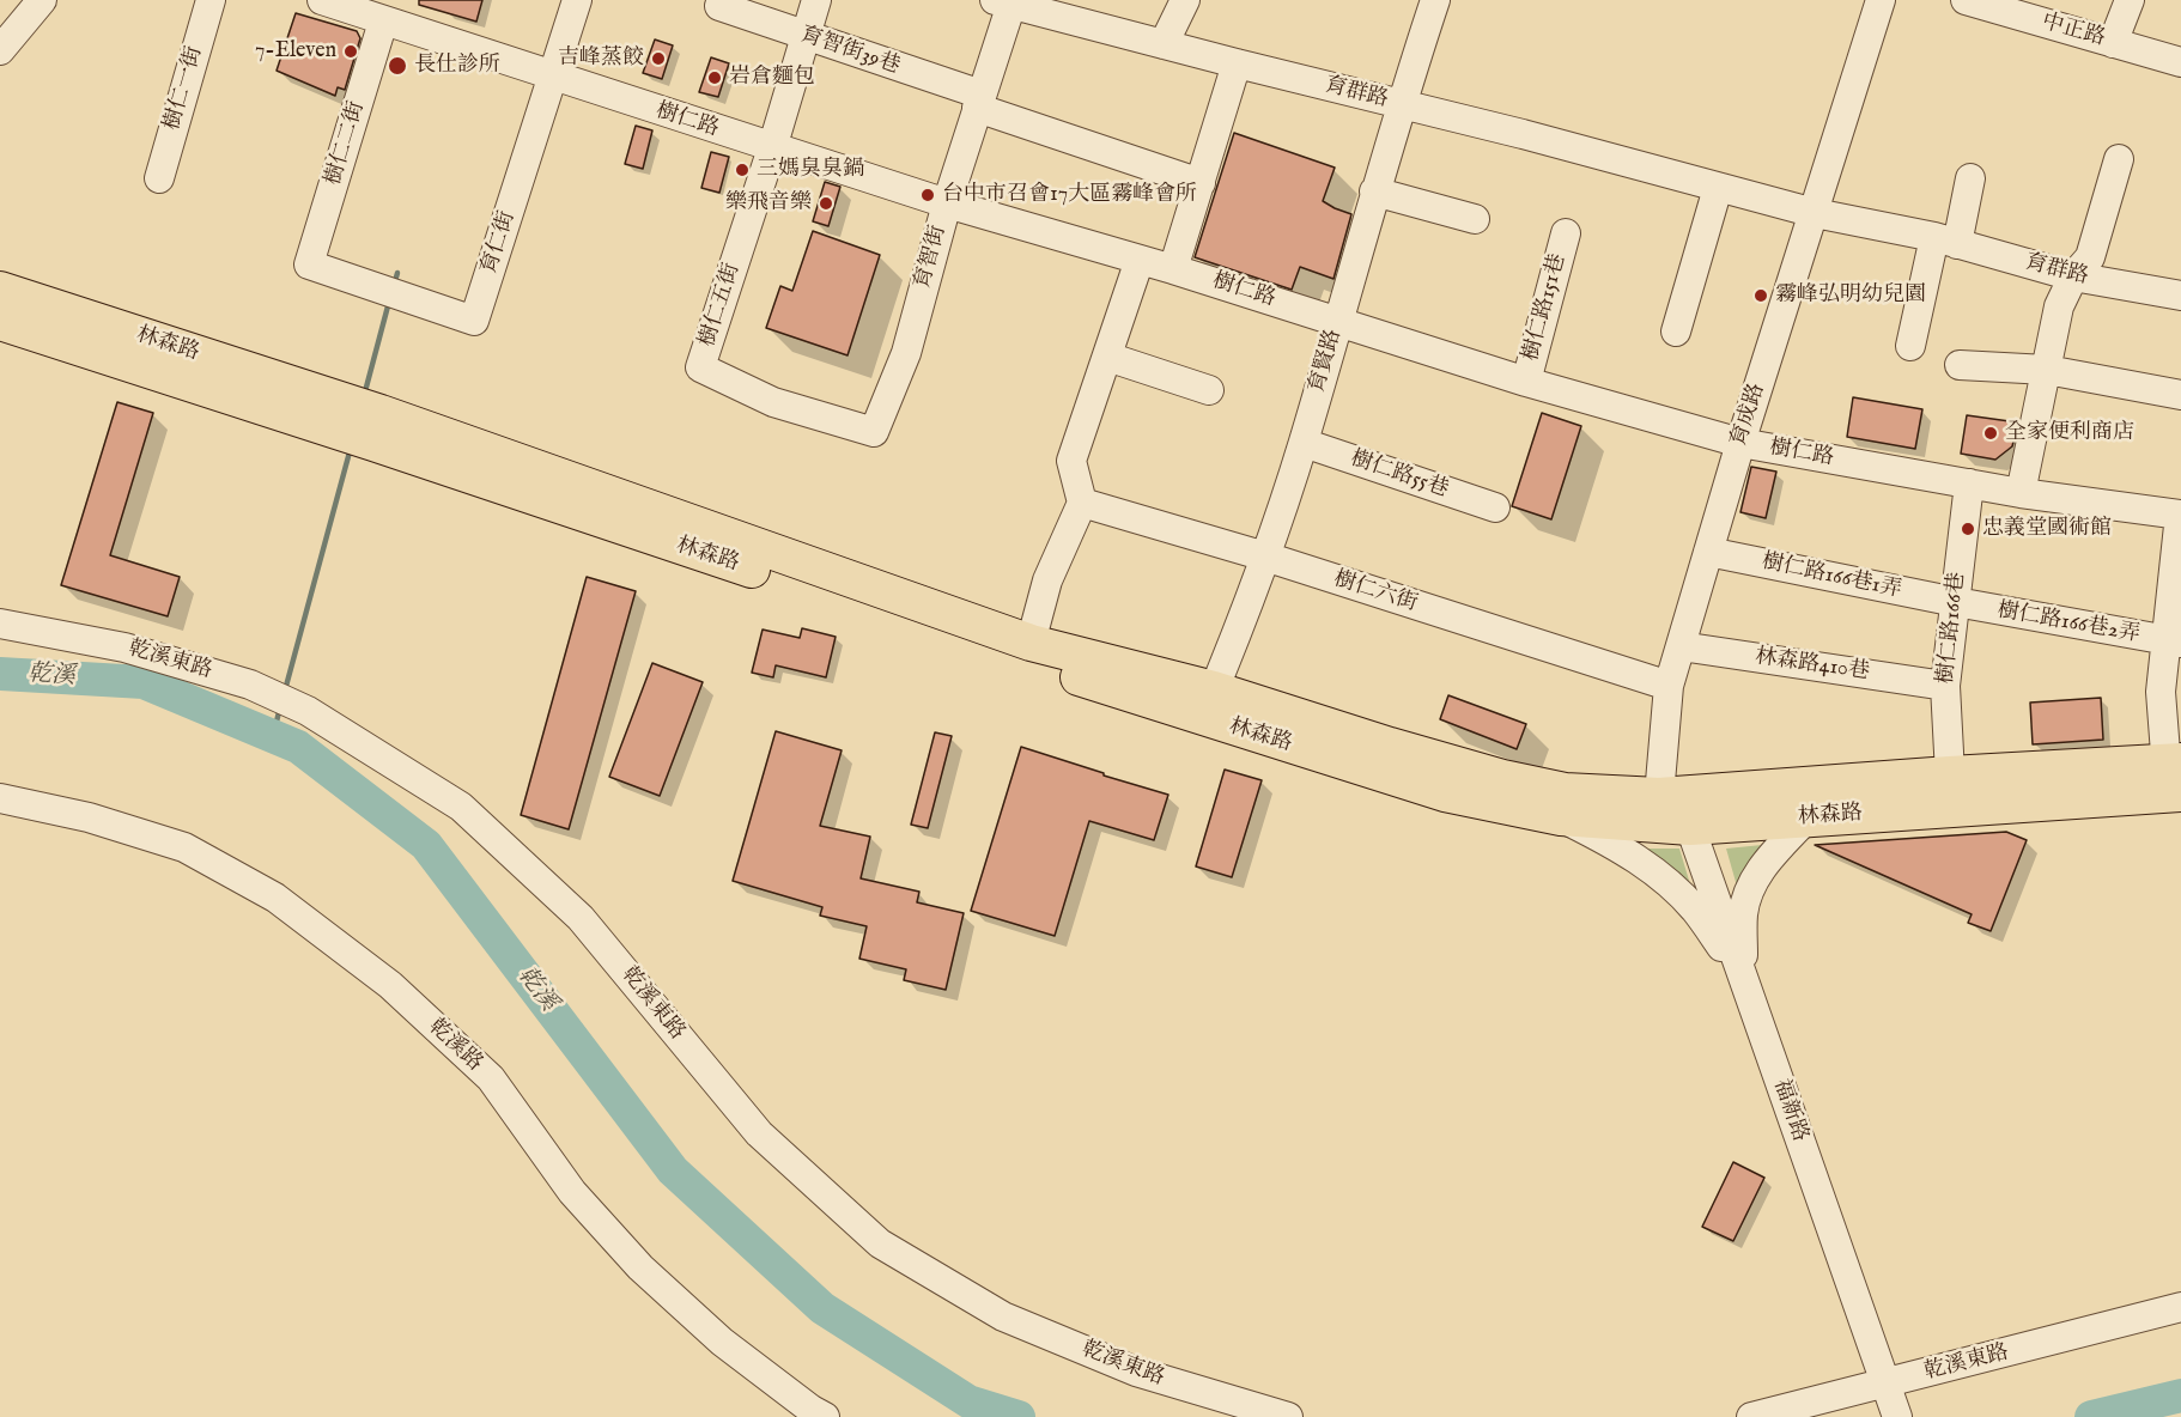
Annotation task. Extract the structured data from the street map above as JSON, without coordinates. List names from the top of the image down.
{
  "streets": {
    "main road": ["林森路"],
    "street": [
      "中正路",
      "育智街39巷",
      "樹仁一街",
      "育群路",
      "樹仁路",
      "樹仁二街",
      "育仁街",
      "育智街",
      "樹仁五街",
      "樹仁路151巷",
      "育賢路",
      "育成路",
      "樹仁路55巷",
      "樹仁路166巷1弄",
      "樹仁六街",
      "樹仁路166巷2弄",
      "樹仁路166巷",
      "乾溪東路",
      "林森路410巷",
      "乾溪路",
      "福新路"
    ]
  },
  "crossings": [
    ["育智街39巷", "育智街"],
    ["育群路", "育智街"],
    ["育群路", "育賢路"],
    ["育群路", "育成路"],
    ["樹仁路", "樹仁二街"],
    ["樹仁路", "育仁街"],
    ["樹仁路", "育智街"],
    ["樹仁路", "樹仁五街"],
    ["樹仁路", "樹仁路151巷"],
    ["樹仁路", "育賢路"],
    ["樹仁路", "育成路"],
    ["樹仁路", "樹仁路166巷"],
    ["樹仁二街", "育仁街"],
    ["育智街", "樹仁五街"],
    ["林森路", "育賢路"],
    ["林森路", "育成路"],
    ["林森路", "樹仁路166巷"],
    ["林森路", "福新路"],
    ["育賢路", "樹仁路55巷"],
    ["育賢路", "樹仁六街"],
    ["育成路", "樹仁路166巷1弄"],
    ["育成路", "樹仁六街"],
    ["育成路", "林森路410巷"],
    ["樹仁路166巷1弄", "樹仁路166巷2弄"],
    ["樹仁路166巷1弄", "樹仁路166巷"],
    ["樹仁路166巷2弄", "樹仁路166巷"],
    ["樹仁路166巷", "林森路410巷"],
    ["乾溪東路", "福新路"]
  ],
  "water": ["乾溪"],
  "places": [
    "7-Eleven",
    "吉峰蒸餃",
    "長仕診所",
    "岩倉麵包",
    "三媽臭臭鍋",
    "台中市召會17大區霧峰會所",
    "樂飛音樂",
    "霧峰弘明幼兒園",
    "全家便利商店",
    "忠義堂國術館"
  ]
}
